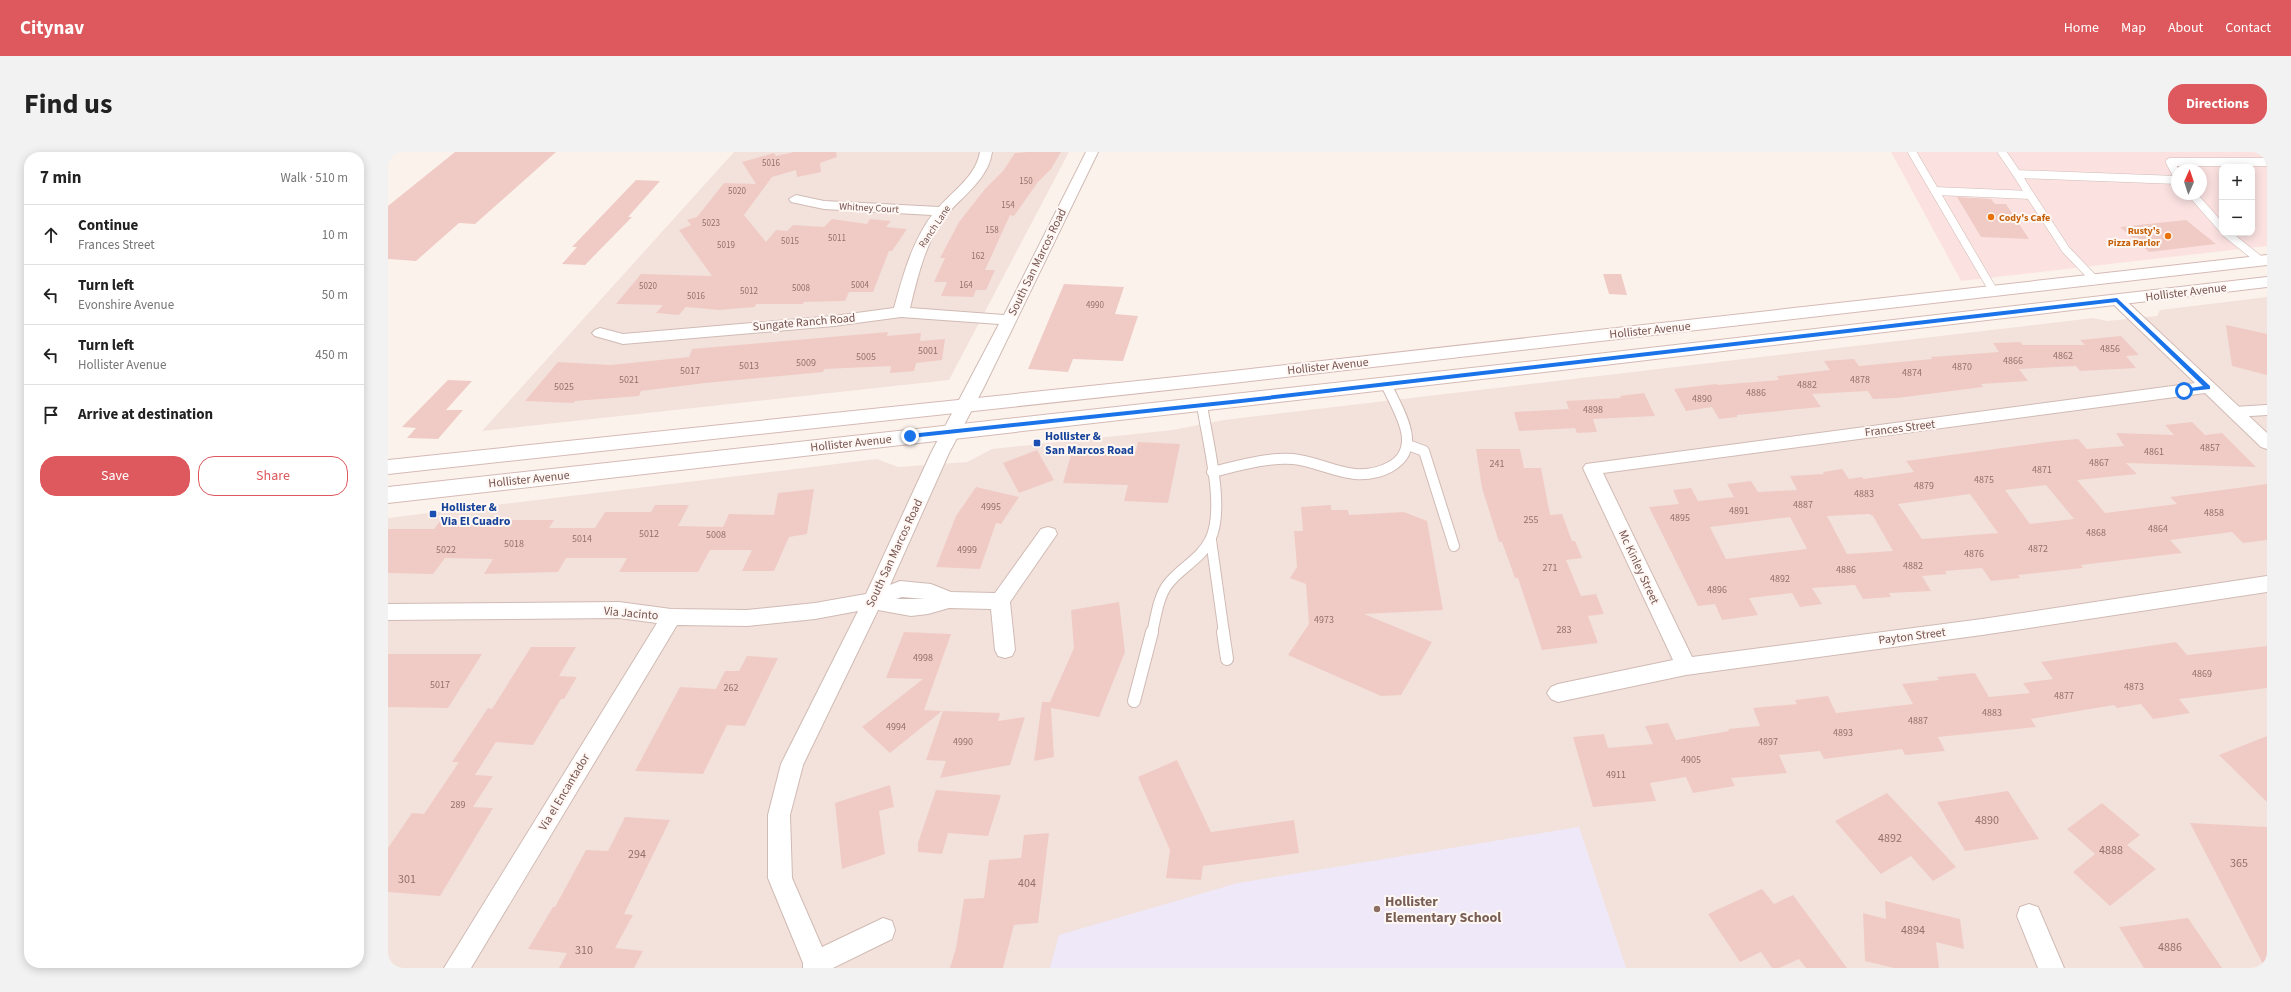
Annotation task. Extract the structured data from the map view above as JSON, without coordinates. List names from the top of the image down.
{
  "streets": {
    "main road": ["Hollister Avenue"],
    "street": [
      "Whitney Court",
      "Ranch Lane",
      "South San Marcos Road",
      "Sungate Ranch Road",
      "Frances Street",
      "Mc Kinley Street",
      "Via Jacinto",
      "Payton Street",
      "Via el Encantador"
    ]
  },
  "crossings": [
    ["Whitney Court", "Ranch Lane"],
    ["Ranch Lane", "Sungate Ranch Road"],
    ["South San Marcos Road", "Hollister Avenue"],
    ["South San Marcos Road", "Sungate Ranch Road"],
    ["South San Marcos Road", "Via Jacinto"],
    ["Frances Street", "Mc Kinley Street"],
    ["Mc Kinley Street", "Payton Street"],
    ["Via Jacinto", "Via el Encantador"]
  ],
  "places": {
    "other": ["Cody's Cafe", "Rusty's Pizza Parlor", "Hollister Elementary School"],
    "transit": ["Hollister & San Marcos Road", "Hollister & Via El Cuadro"]
  },
  "house_numbers": [
    "5016",
    "150",
    "5020",
    "154",
    "5023",
    "158",
    "5011",
    "5015",
    "5019",
    "162",
    "5004",
    "164",
    "5020",
    "5008",
    "5012",
    "5016",
    "4990",
    "4856",
    "5001",
    "4862",
    "5005",
    "4866",
    "5009",
    "5013",
    "4870",
    "5017",
    "4874",
    "5021",
    "4878",
    "4882",
    "5025",
    "4886",
    "4890",
    "4898",
    "4857",
    "4861",
    "4867",
    "241",
    "4871",
    "4875",
    "4879",
    "4883",
    "4887",
    "4995",
    "4891",
    "4858",
    "4895",
    "255",
    "4864",
    "4868",
    "5012",
    "5008",
    "5014",
    "5018",
    "4872",
    "5022",
    "4999",
    "4876",
    "4882",
    "271",
    "4886",
    "4892",
    "4896",
    "4973",
    "283",
    "4998",
    "4869",
    "5017",
    "4873",
    "262",
    "4877",
    "4883",
    "4887",
    "4994",
    "4893",
    "4990",
    "4897",
    "4905",
    "4911",
    "289",
    "4890",
    "4892",
    "4888",
    "294",
    "365",
    "301",
    "404",
    "4894",
    "4886",
    "310"
  ],
  "north": "top",
  "page": {
    "header": "Citynav",
    "nav": [
      "Home",
      "Map",
      "About",
      "Contact"
    ],
    "title": "Find us",
    "buttons": [
      "Directions",
      ["Save", "Share"]
    ],
    "heading": ["7 min", "Walk · 510 m"],
    "map_buttons": ["+", "−"],
    "list": [
      ["Continue", "Frances Street", "10 m"],
      ["Turn left", "Evonshire Avenue", "50 m"],
      ["Turn left", "Hollister Avenue", "450 m"],
      "Arrive at destination"
    ]
  }
}
